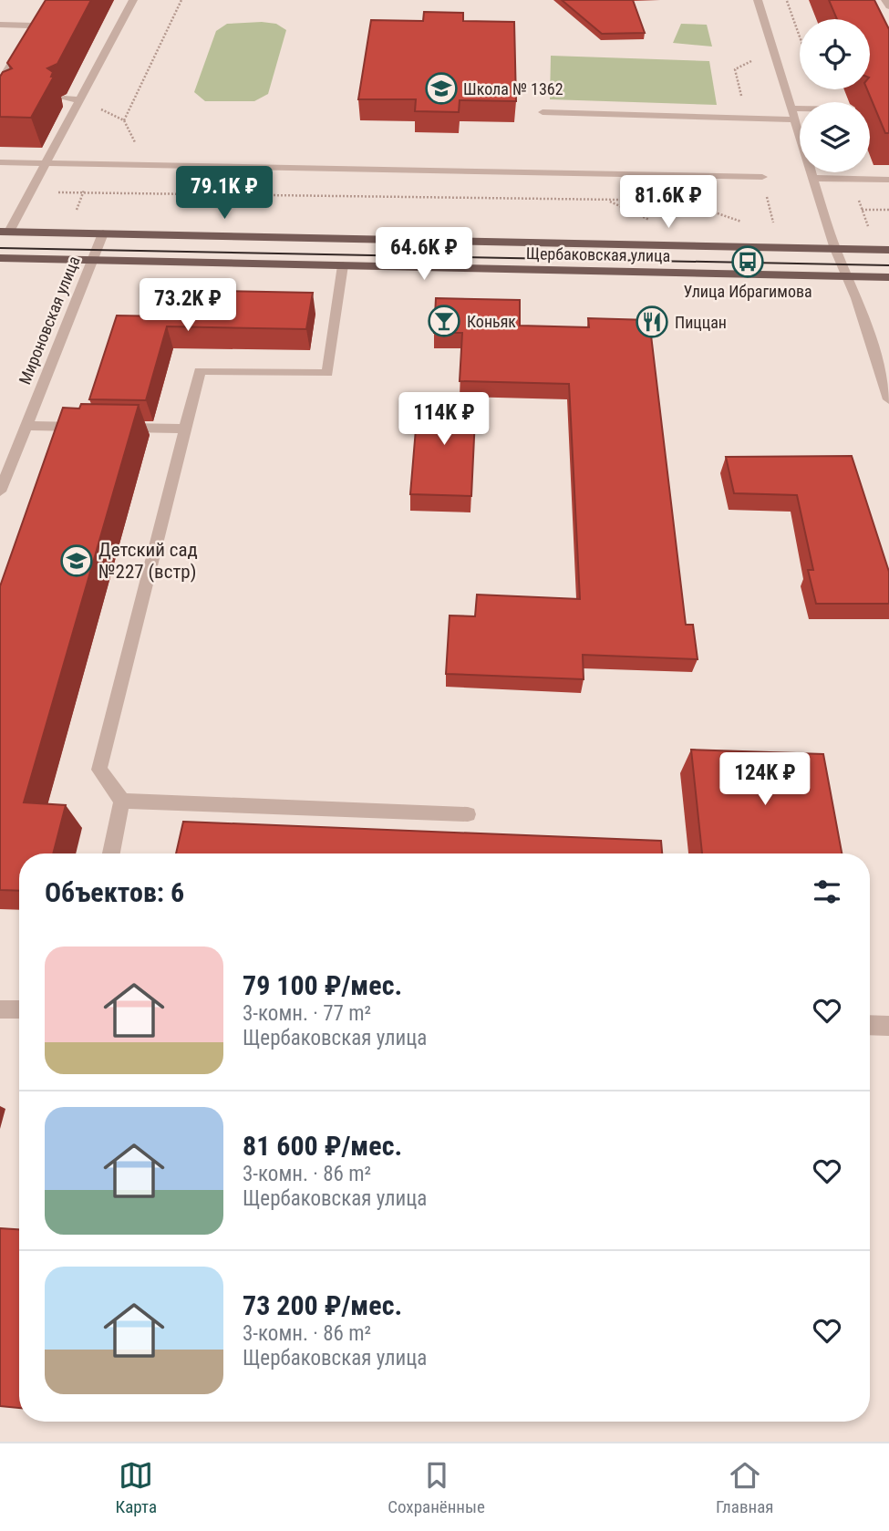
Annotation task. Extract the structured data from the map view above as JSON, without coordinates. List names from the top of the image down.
{
  "streets": {
    "main road": ["Щербаковская улица"],
    "street": ["Мироновская улица"]
  },
  "crossings": [
    ["Щербаковская улица", "Мироновская улица"]
  ],
  "places": {
    "school or university": ["Школа № 1362", "Детский сад №227 (встр)"],
    "bus stop": ["Улица Ибрагимова"],
    "bar": ["Коньяк"],
    "restaurant": ["Пиццан"]
  },
  "page": {
    "price": [
      "79.1K ₽",
      "81.6K ₽",
      "64.6K ₽",
      "73.2K ₽",
      "114K ₽",
      "124K ₽"
    ],
    "heading": "Объектов: 6",
    "list": [
      {
        "name": "79 100 ₽/мес.",
        "note": "3-комн. · 77 m² · Щербаковская улица"
      },
      {
        "name": "81 600 ₽/мес.",
        "note": "3-комн. · 86 m² · Щербаковская улица"
      },
      {
        "name": "73 200 ₽/мес.",
        "note": "3-комн. · 86 m² · Щербаковская улица"
      }
    ],
    "tabs": ["Карта", "Сохранённые", "Главная"]
  }
}
